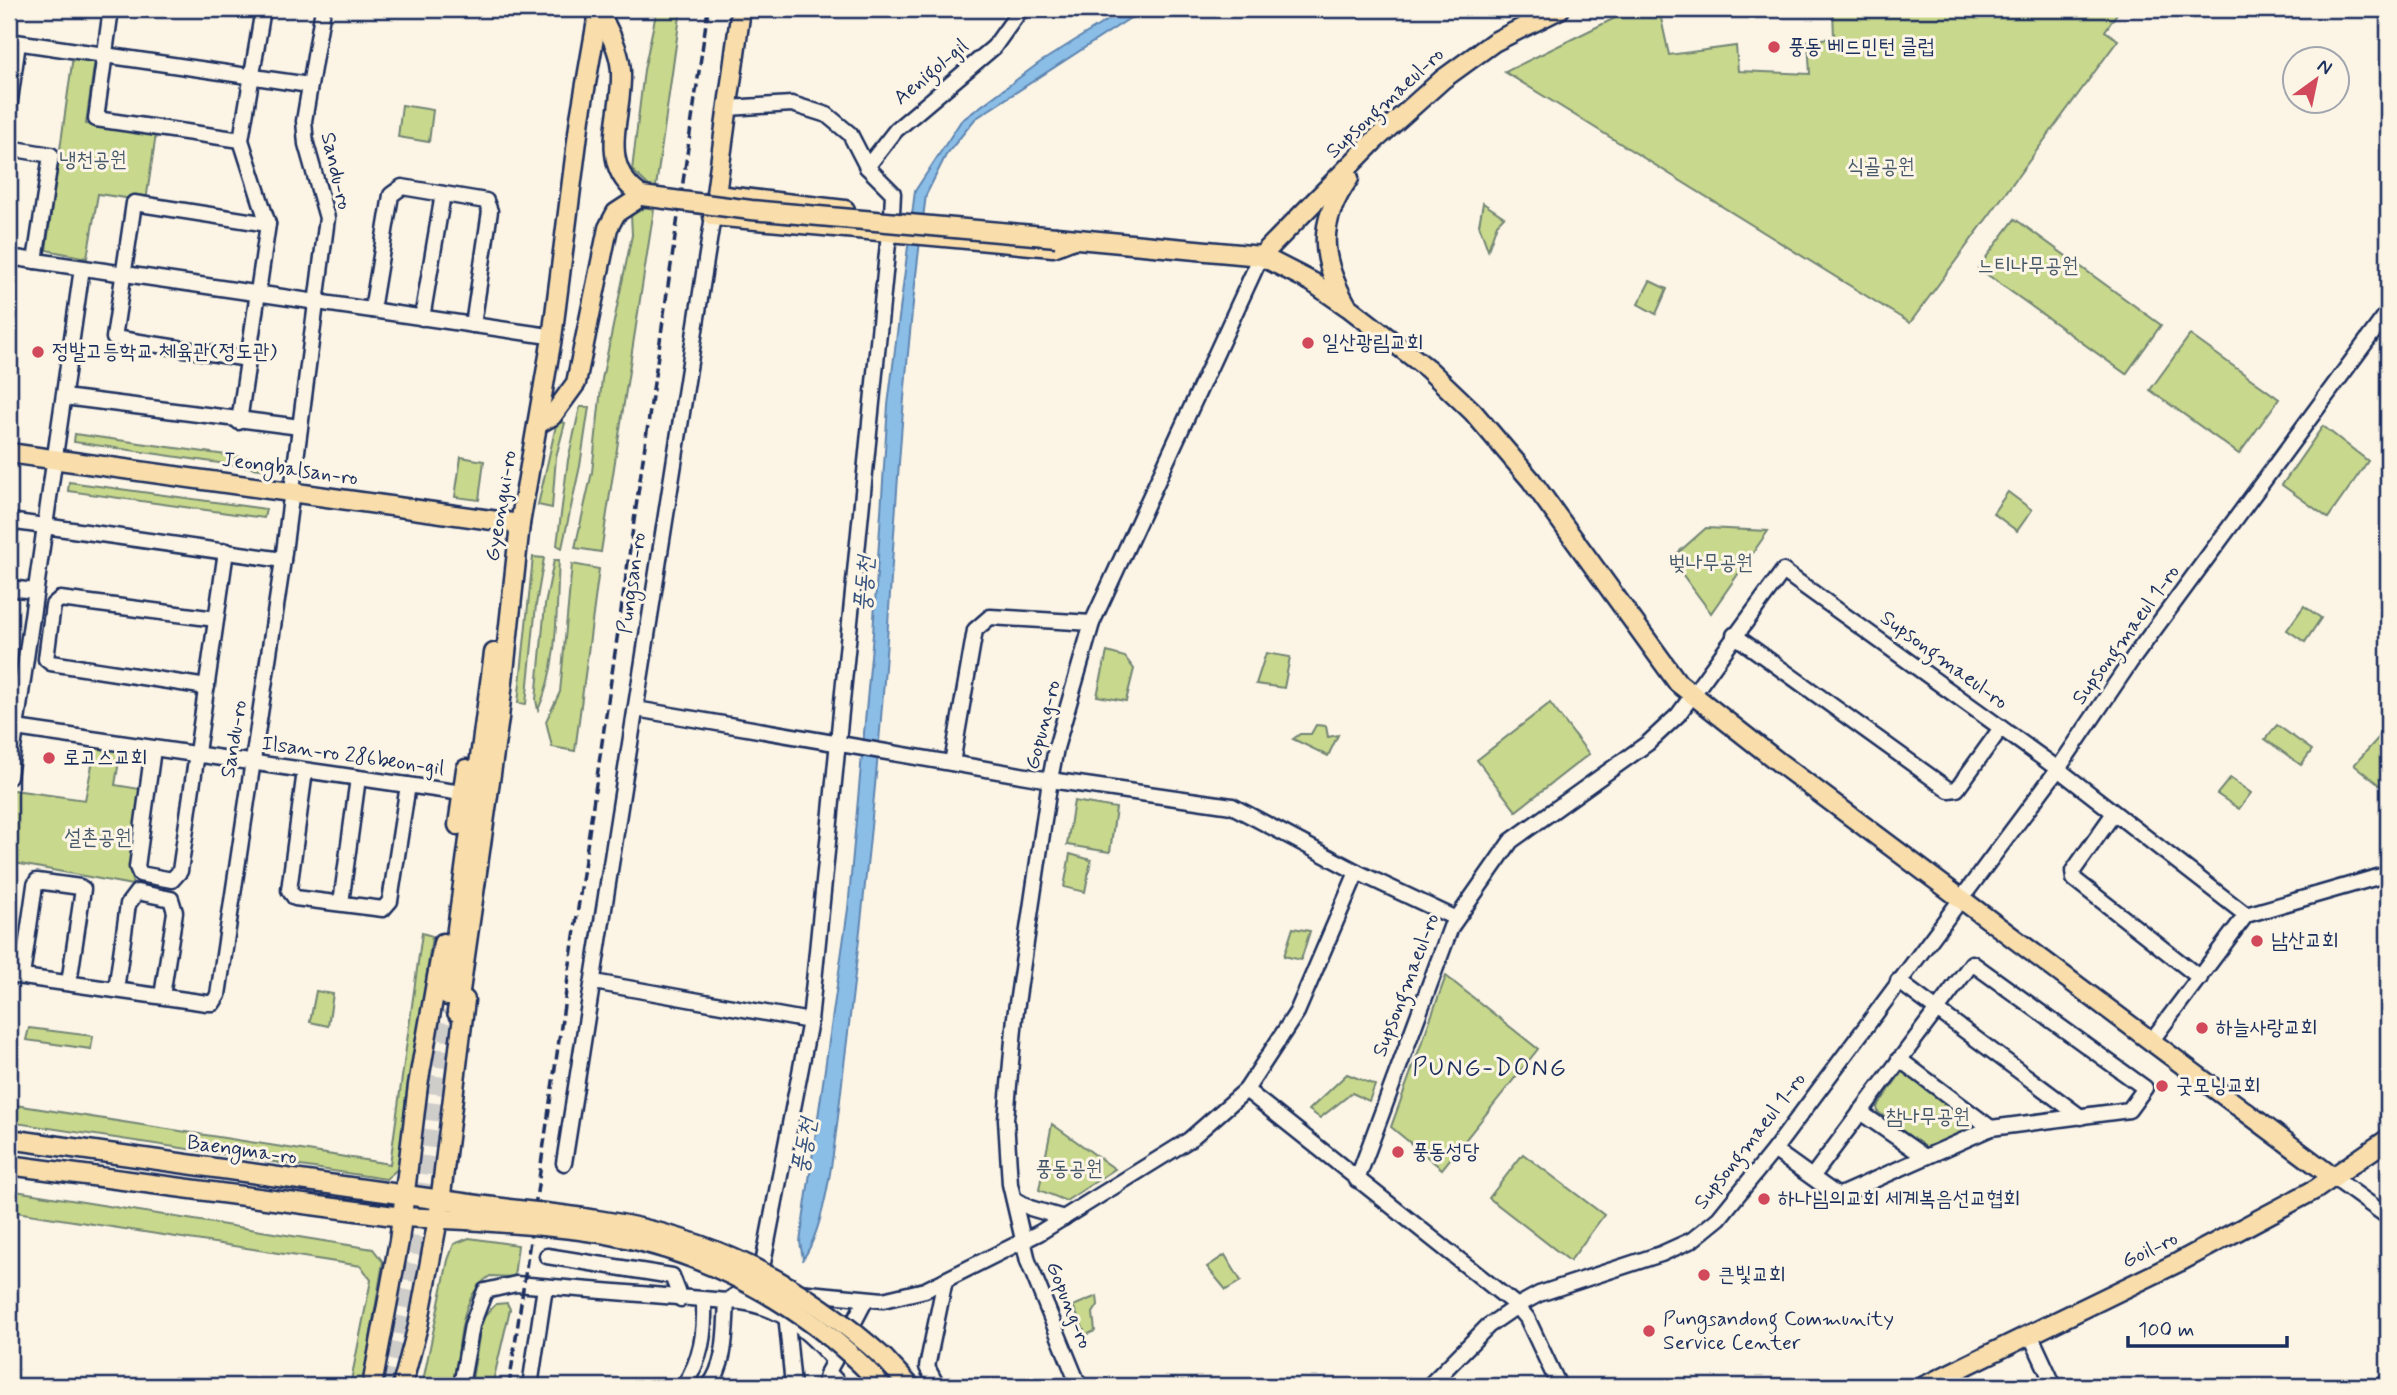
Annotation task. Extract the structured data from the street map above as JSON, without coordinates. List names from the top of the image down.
{
  "streets": {
    "main road": [
      "Supsongmaeul-ro",
      "Jeongbalsan-ro",
      "Gyeongui-ro",
      "Pungsan-ro",
      "Baengma-ro",
      "Goil-ro"
    ],
    "street": [
      "Aenigol-gil",
      "Sandu-ro",
      "Supsongmaeul 1-ro",
      "Gopung-ro",
      "Ilsan-ro 286beon-gil"
    ]
  },
  "crossings": [
    ["Supsongmaeul-ro", "Gopung-ro"],
    ["Sandu-ro", "Jeongbalsan-ro"],
    ["Sandu-ro", "Ilsan-ro 286beon-gil"],
    ["Jeongbalsan-ro", "Gyeongui-ro"]
  ],
  "districts": ["PUNG-DONG"],
  "water": ["풍동천"],
  "parks": [
    "냉천공원",
    "식골공원",
    "느티나무공원",
    "벚나무공원",
    "설촌공원",
    "참나무공원",
    "풍동공원"
  ],
  "places": [
    "풍동 베드민턴 클럽",
    "일산광림교회",
    "정발고등학교 체육관(정도관)",
    "로고스교회",
    "남산교회",
    "하늘사랑교회",
    "굿모닝교회",
    "풍동성당",
    "하나님의교회 세계복음선교협회",
    "큰빛교회",
    "Pungsandong Community Service Center"
  ],
  "scale_bar": "100 m",
  "north": "top right"
}
